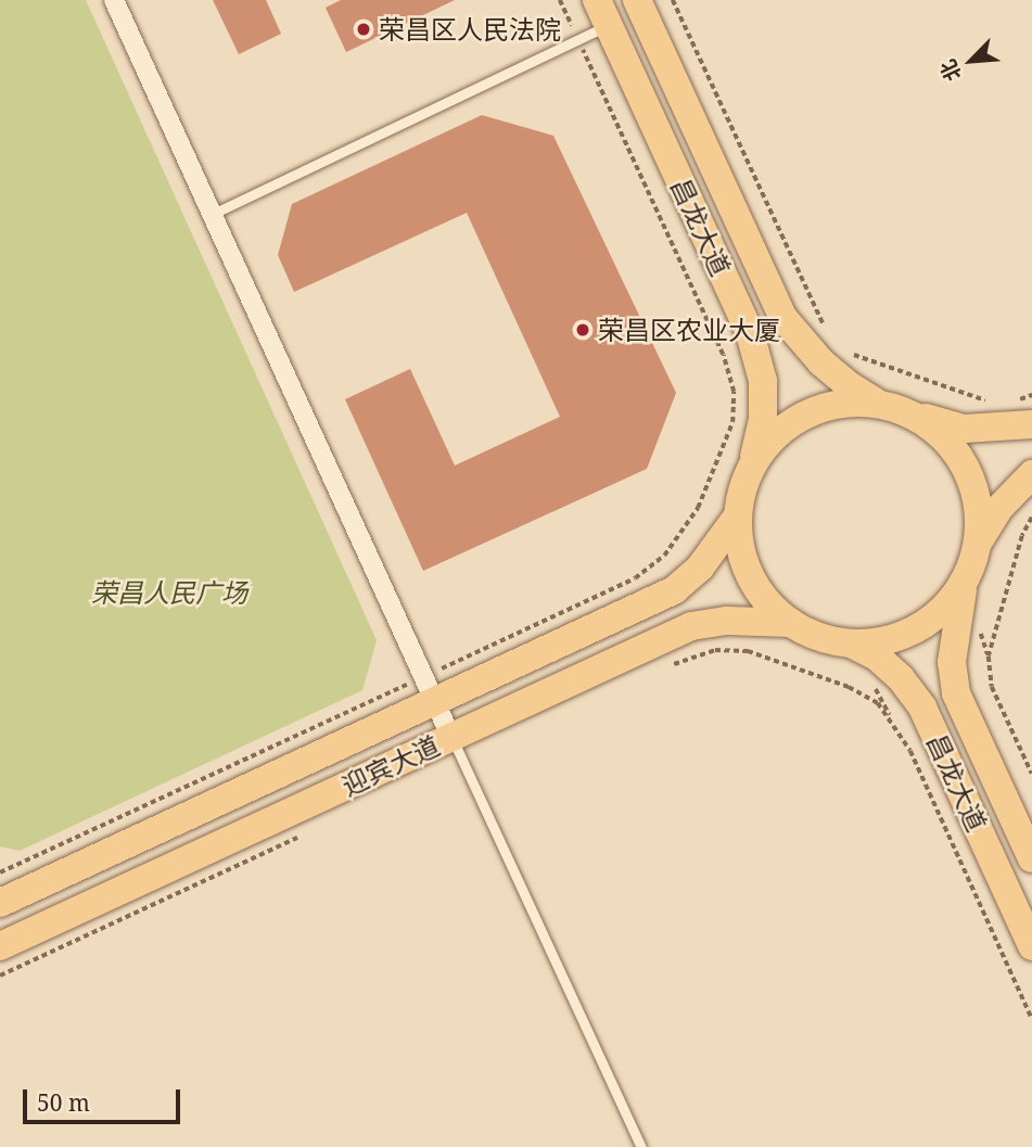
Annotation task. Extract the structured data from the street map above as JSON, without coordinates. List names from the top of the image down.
{
  "streets": {
    "main road": ["昌龙大道", "迎宾大道"]
  },
  "crossings": [
    ["昌龙大道", "迎宾大道"]
  ],
  "parks": ["荣昌人民广场"],
  "places": ["荣昌区人民法院", "荣昌区农业大厦"],
  "scale_bar": "50 m",
  "north": "bottom left"
}
